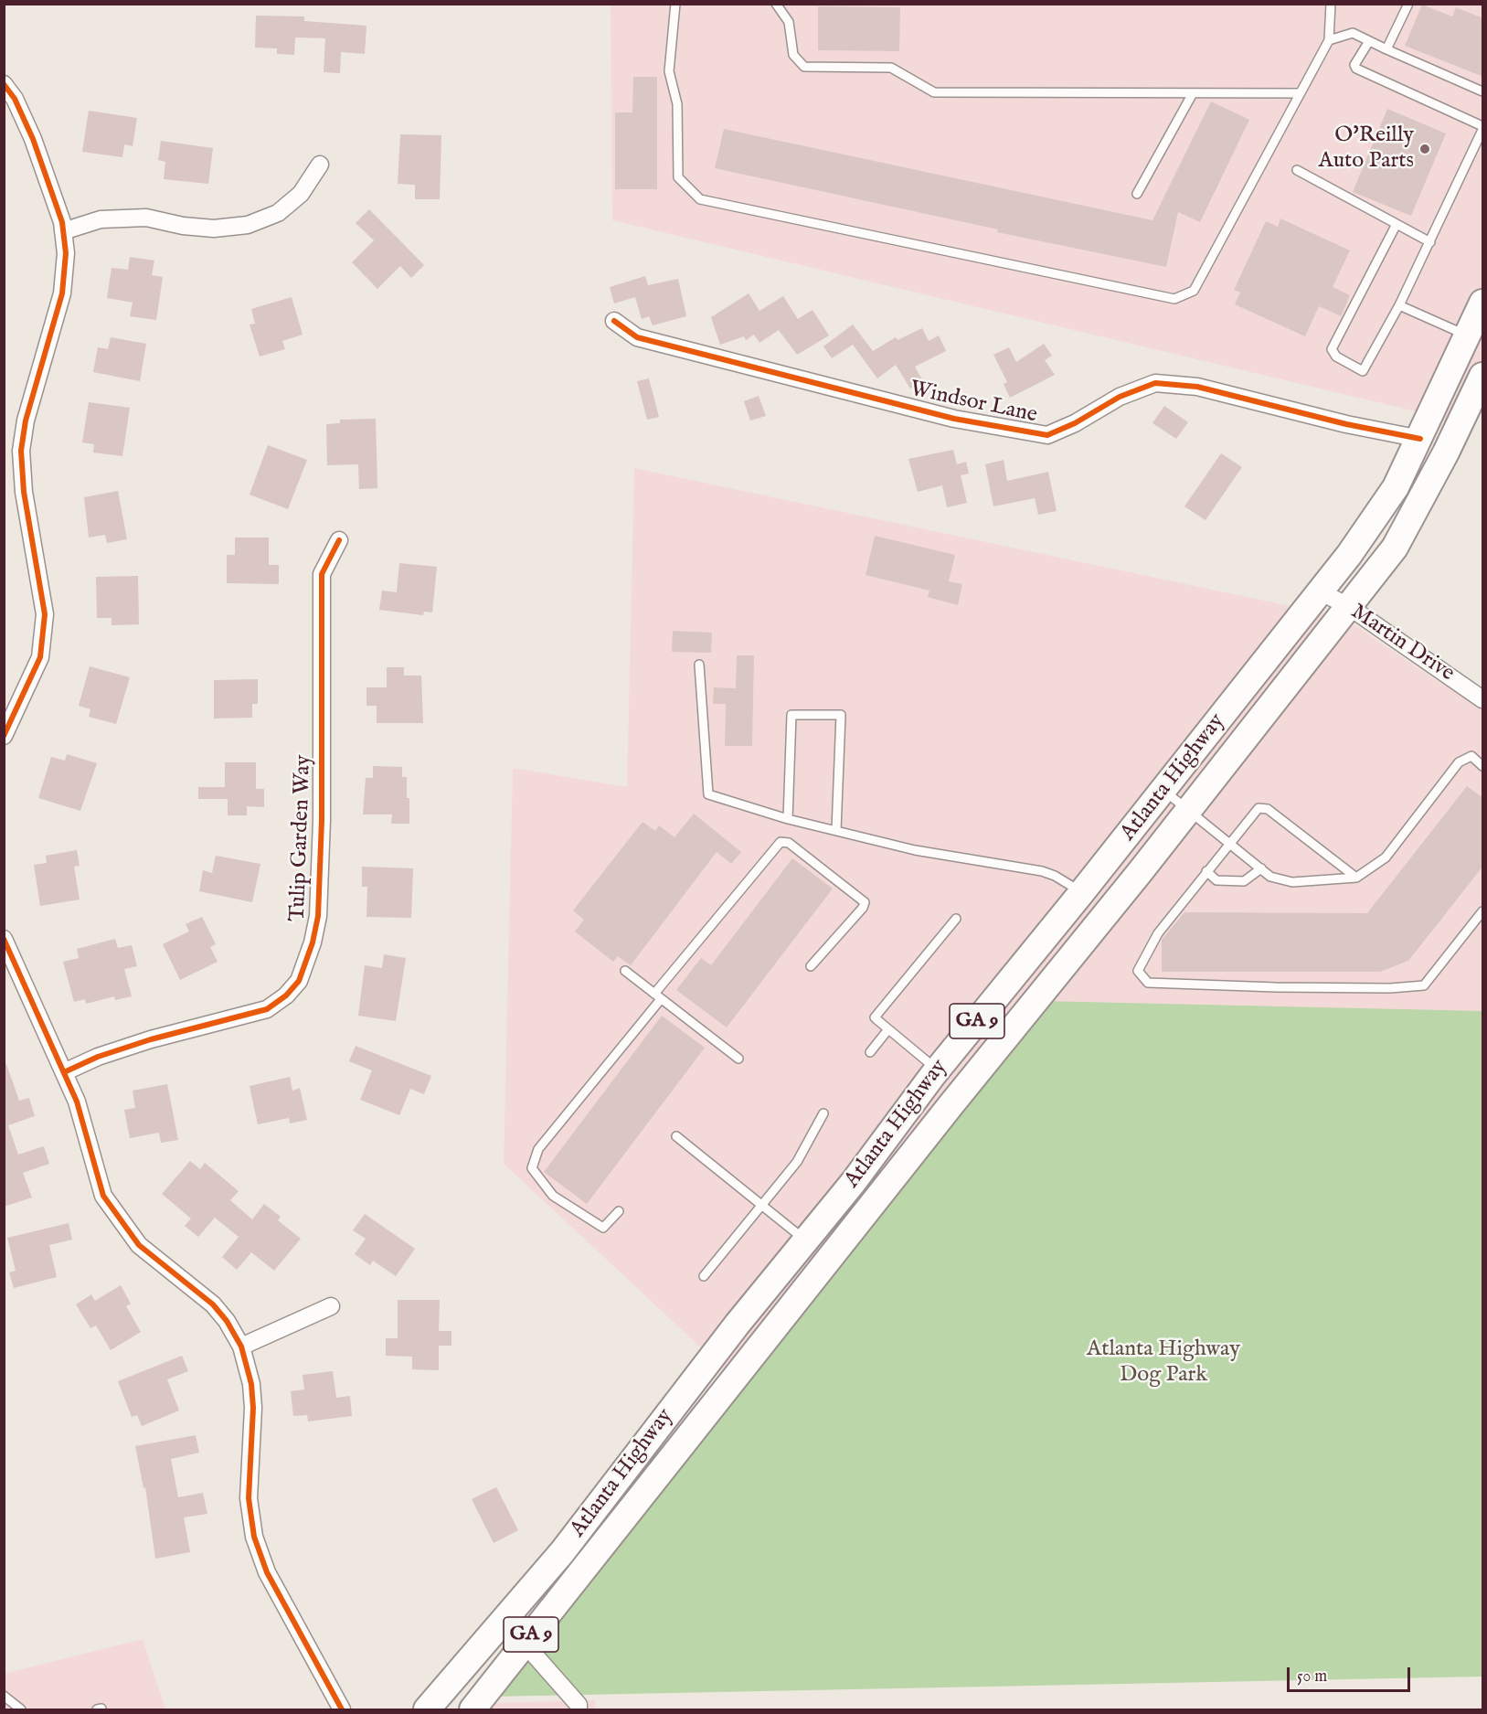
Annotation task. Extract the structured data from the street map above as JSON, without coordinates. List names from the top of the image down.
{
  "streets": {
    "main road": ["Atlanta Highway", "GA 9"],
    "street": ["Windsor Lane", "Martin Drive", "Tulip Garden Way"]
  },
  "crossings": [
    ["Windsor Lane", "Atlanta Highway"],
    ["Martin Drive", "Atlanta Highway"]
  ],
  "parks": ["Atlanta Highway Dog Park"],
  "places": ["O'Reilly Auto Parts"],
  "scale_bar": "50 m"
}
